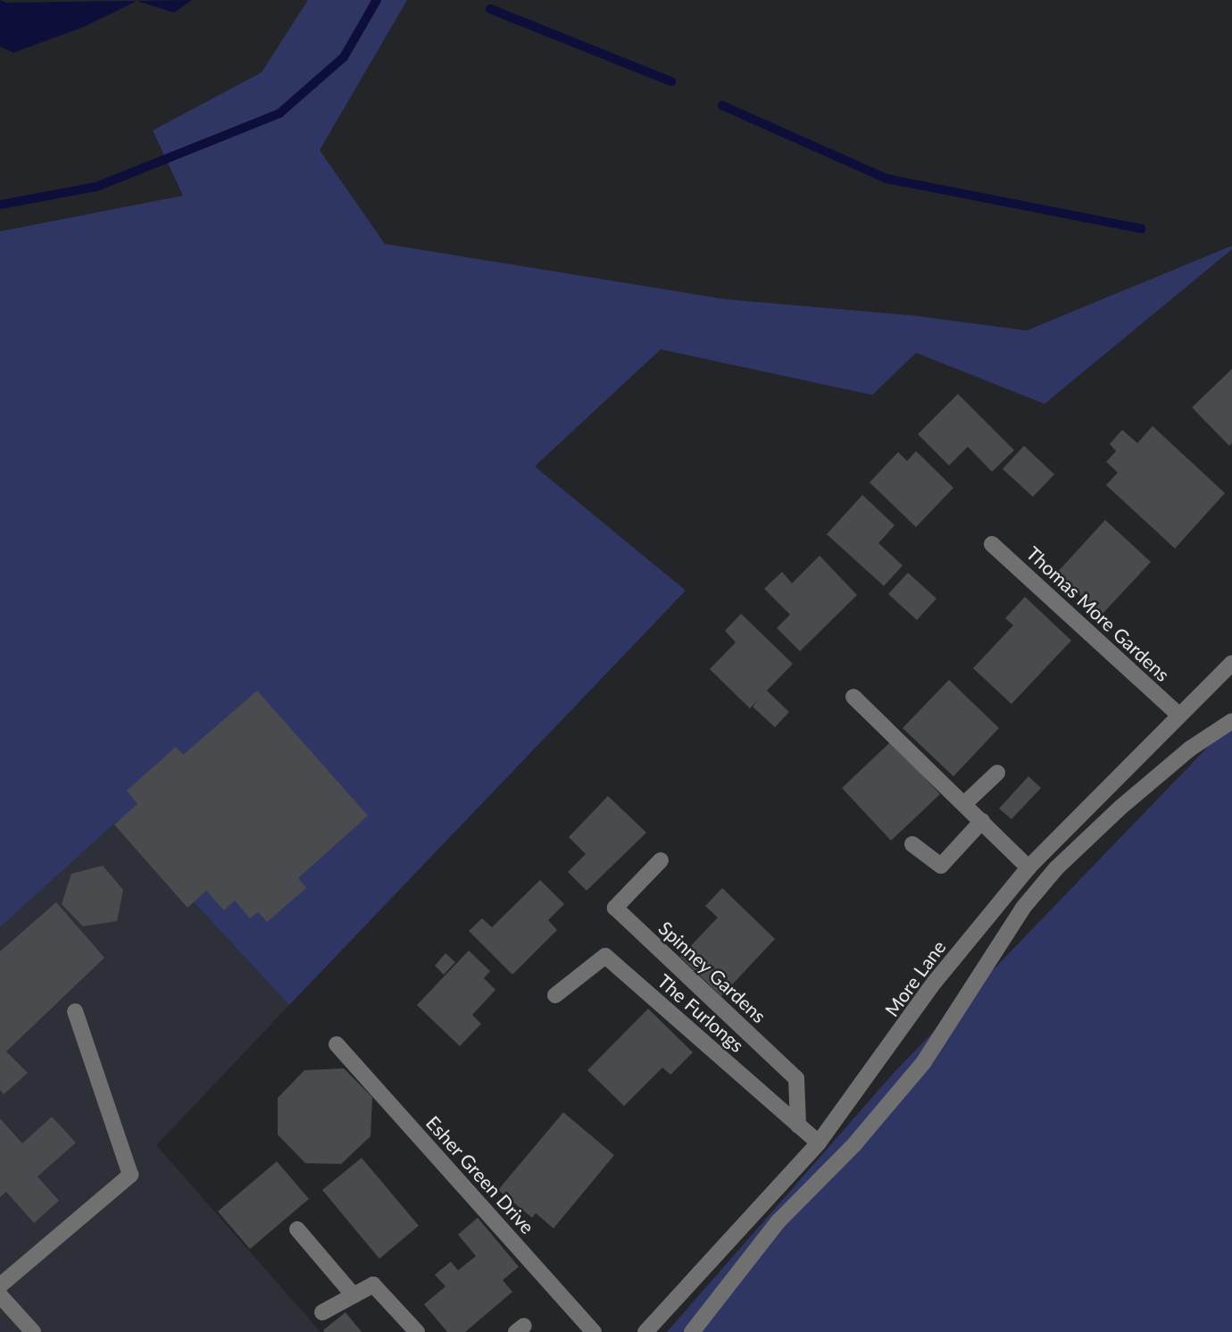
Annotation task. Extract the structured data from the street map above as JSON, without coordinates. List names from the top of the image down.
{
  "streets": {
    "street": [
      "Thomas More Gardens",
      "Spinney Gardens",
      "More Lane",
      "The Furlongs",
      "Esher Green Drive"
    ]
  },
  "crossings": [
    ["Thomas More Gardens", "More Lane"],
    ["Spinney Gardens", "The Furlongs"],
    ["More Lane", "The Furlongs"]
  ]
}
